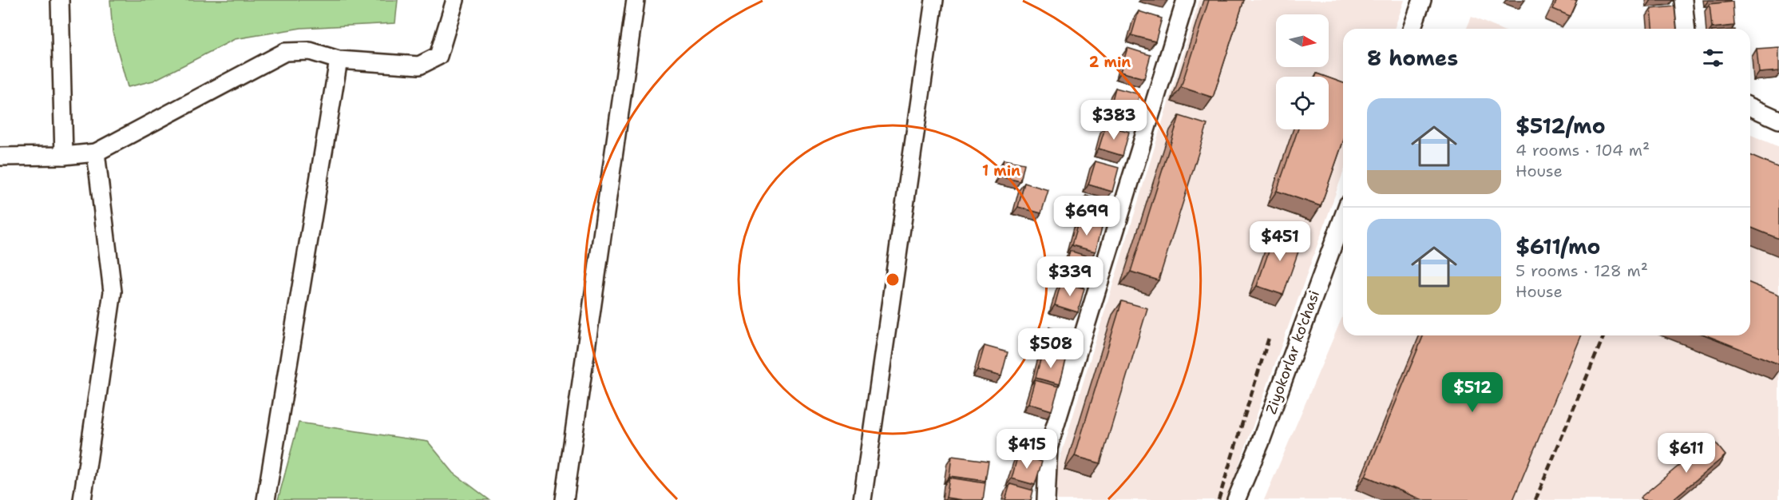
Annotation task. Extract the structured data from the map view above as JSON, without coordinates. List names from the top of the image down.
{
  "streets": {
    "street": ["Ziyokorlar ko'chasi"]
  },
  "north": "right",
  "page": {
    "heading": "8 homes",
    "list": [
      {
        "name": "$512/mo",
        "note": "4 rooms · 104 m² · House"
      },
      {
        "name": "$611/mo",
        "note": "5 rooms · 128 m² · House"
      }
    ],
    "price": [
      "$383",
      "$699",
      "$451",
      "$339",
      "$508",
      "$512",
      "$415",
      "$611"
    ]
  },
  "rings": ["2 min", "1 min"]
}
